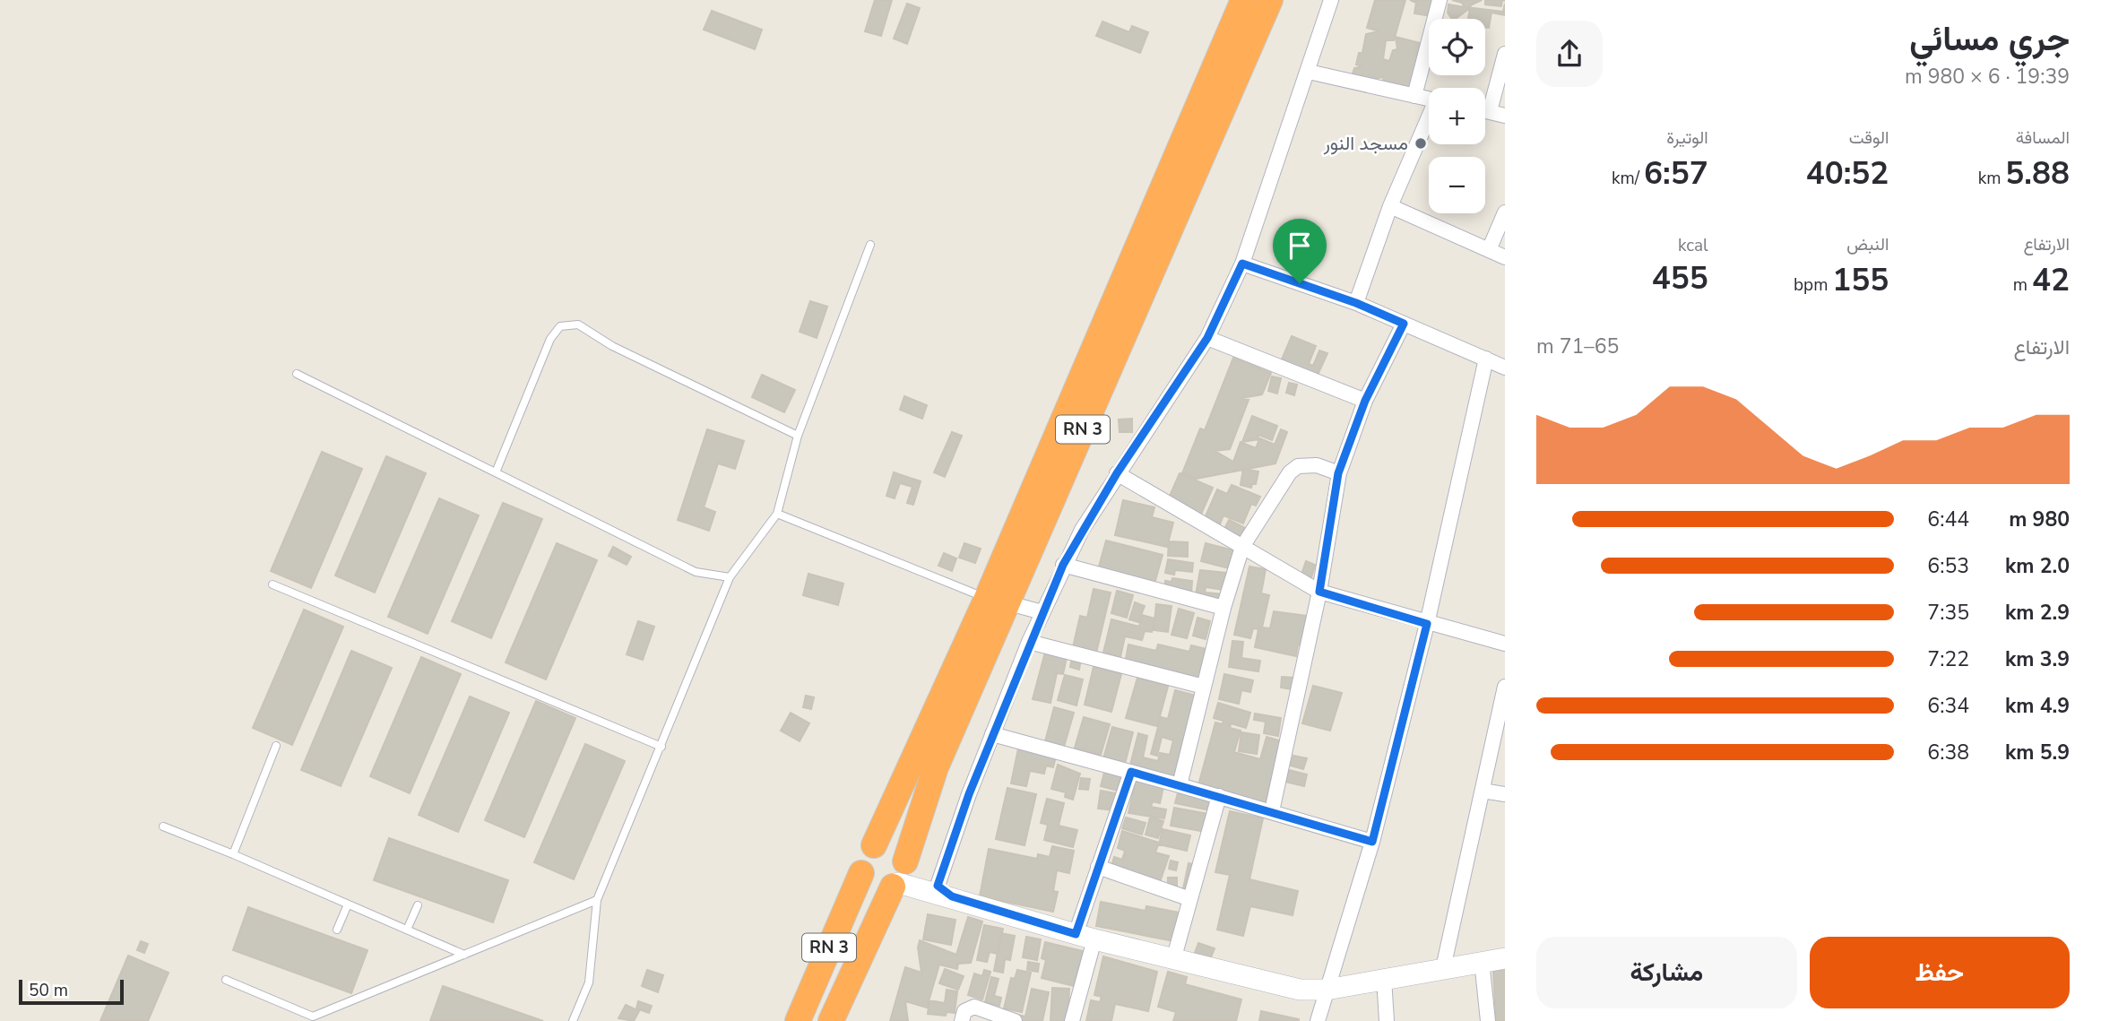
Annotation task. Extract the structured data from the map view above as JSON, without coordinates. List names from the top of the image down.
{
  "streets": {
    "highway": ["RN 3"]
  },
  "places": ["مسجد النور"],
  "scale_bar": "50 m",
  "page": {
    "heading": ["جري مسائي", "19:39 · 6 × 980 m"],
    "map_buttons": ["+", "−"],
    "stats": [
      ["المسافة", "5.88 km"],
      ["الوقت", "40:52"],
      ["الوتيرة", "6:57 /km"],
      ["الارتفاع", "42 m"],
      ["النبض", "155 bpm"],
      ["kcal", "455"]
    ],
    "chart": ["الارتفاع", "65–71 m"],
    "list": [
      {
        "name": "980 m",
        "note": "6:44"
      },
      {
        "name": "2.0 km",
        "note": "6:53"
      },
      {
        "name": "2.9 km",
        "note": "7:35"
      },
      {
        "name": "3.9 km",
        "note": "7:22"
      },
      {
        "name": "4.9 km",
        "note": "6:34"
      },
      {
        "name": "5.9 km",
        "note": "6:38"
      }
    ],
    "buttons": ["حفظ", "مشاركة"],
    "scale": "50 m"
  }
}
